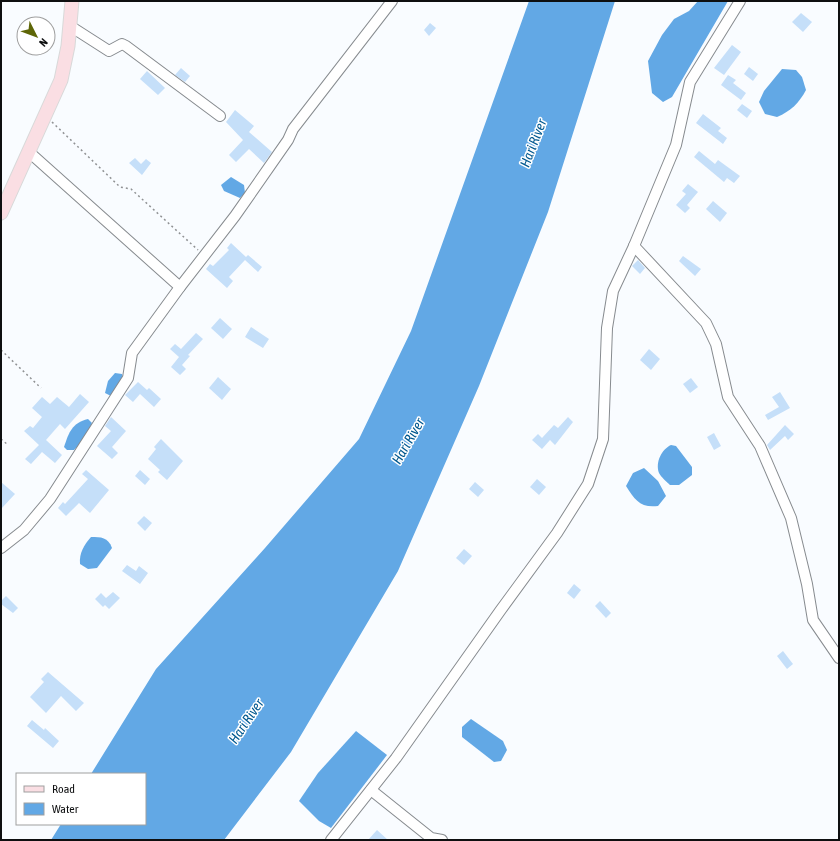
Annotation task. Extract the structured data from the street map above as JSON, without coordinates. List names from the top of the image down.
{
  "water": ["Hari River"],
  "legend": ["Road", "Water"],
  "north": "bottom right"
}
